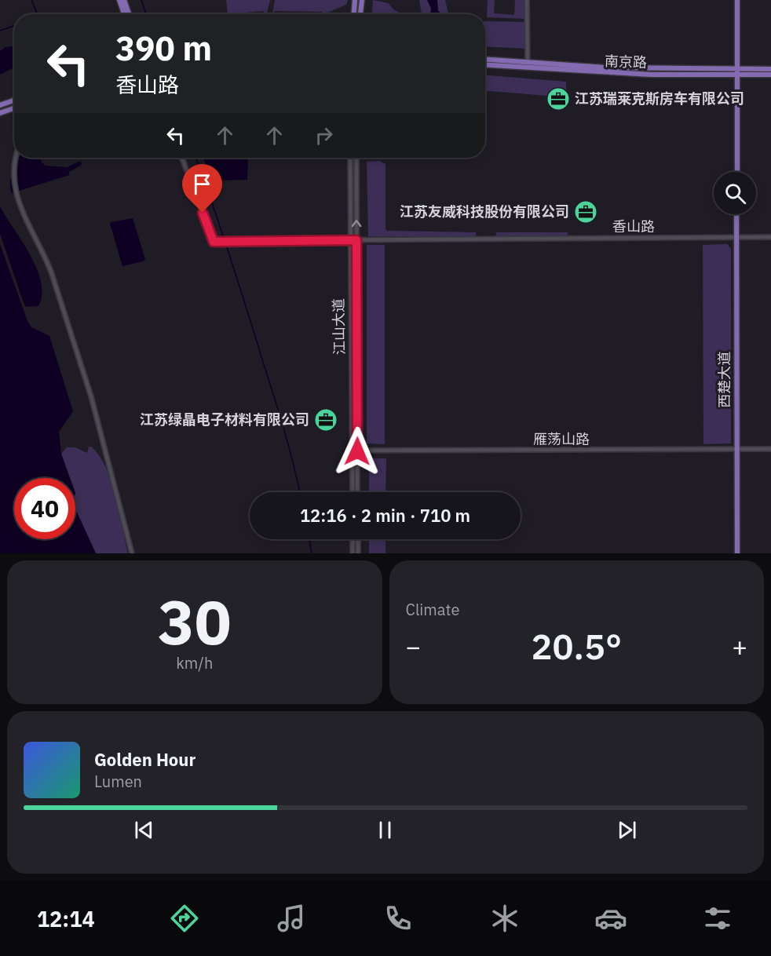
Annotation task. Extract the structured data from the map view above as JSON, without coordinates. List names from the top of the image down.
{
  "streets": {
    "main road": ["南京路", "西楚大道"],
    "street": ["香山路", "江山大道", "雁荡山路"]
  },
  "crossings": [
    ["香山路", "江山大道"],
    ["香山路", "西楚大道"],
    ["江山大道", "雁荡山路"],
    ["西楚大道", "雁荡山路"]
  ],
  "places": {
    "office": ["江苏瑞莱克斯房车有限公司", "江苏友威科技股份有限公司", "江苏绿晶电子材料有限公司"]
  },
  "page": {
    "turn": ["390 m", "香山路"],
    "limit": "40",
    "trip": "12:16 · 2 min · 710 m",
    "tile": [
      ["30", "km/h"],
      "Climate"
    ],
    "heat": ["−", "20.5°", "+"],
    "song": ["Golden Hour", "Lumen"],
    "tabs": "12:14"
  }
}
